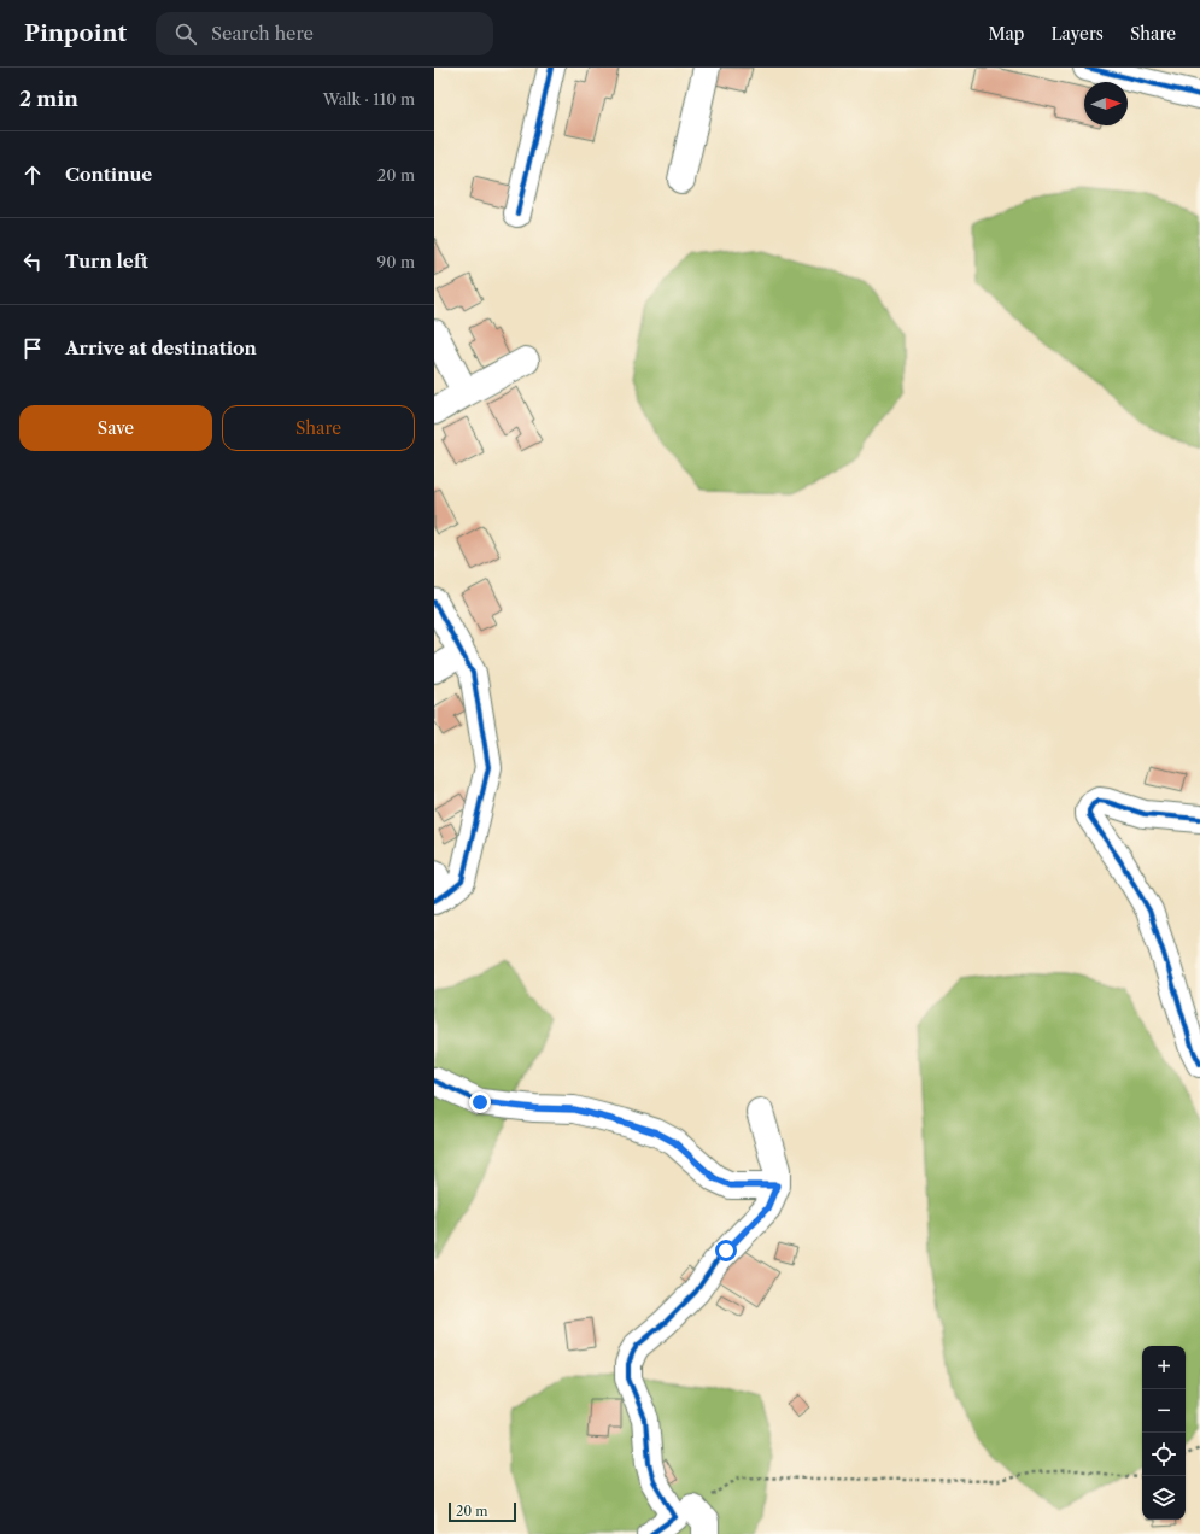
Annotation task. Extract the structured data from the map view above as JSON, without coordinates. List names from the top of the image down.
{
  "scale_bar": "20 m",
  "north": "right",
  "page": {
    "header": "Pinpoint",
    "search": "Search here",
    "nav": ["Map", "Layers", "Share"],
    "heading": ["2 min", "Walk · 110 m"],
    "list": [
      ["Continue", "20 m"],
      ["Turn left", "90 m"],
      "Arrive at destination"
    ],
    "buttons": ["Save", "Share"],
    "map_buttons": ["+", "−"],
    "scale": "20 m"
  }
}
